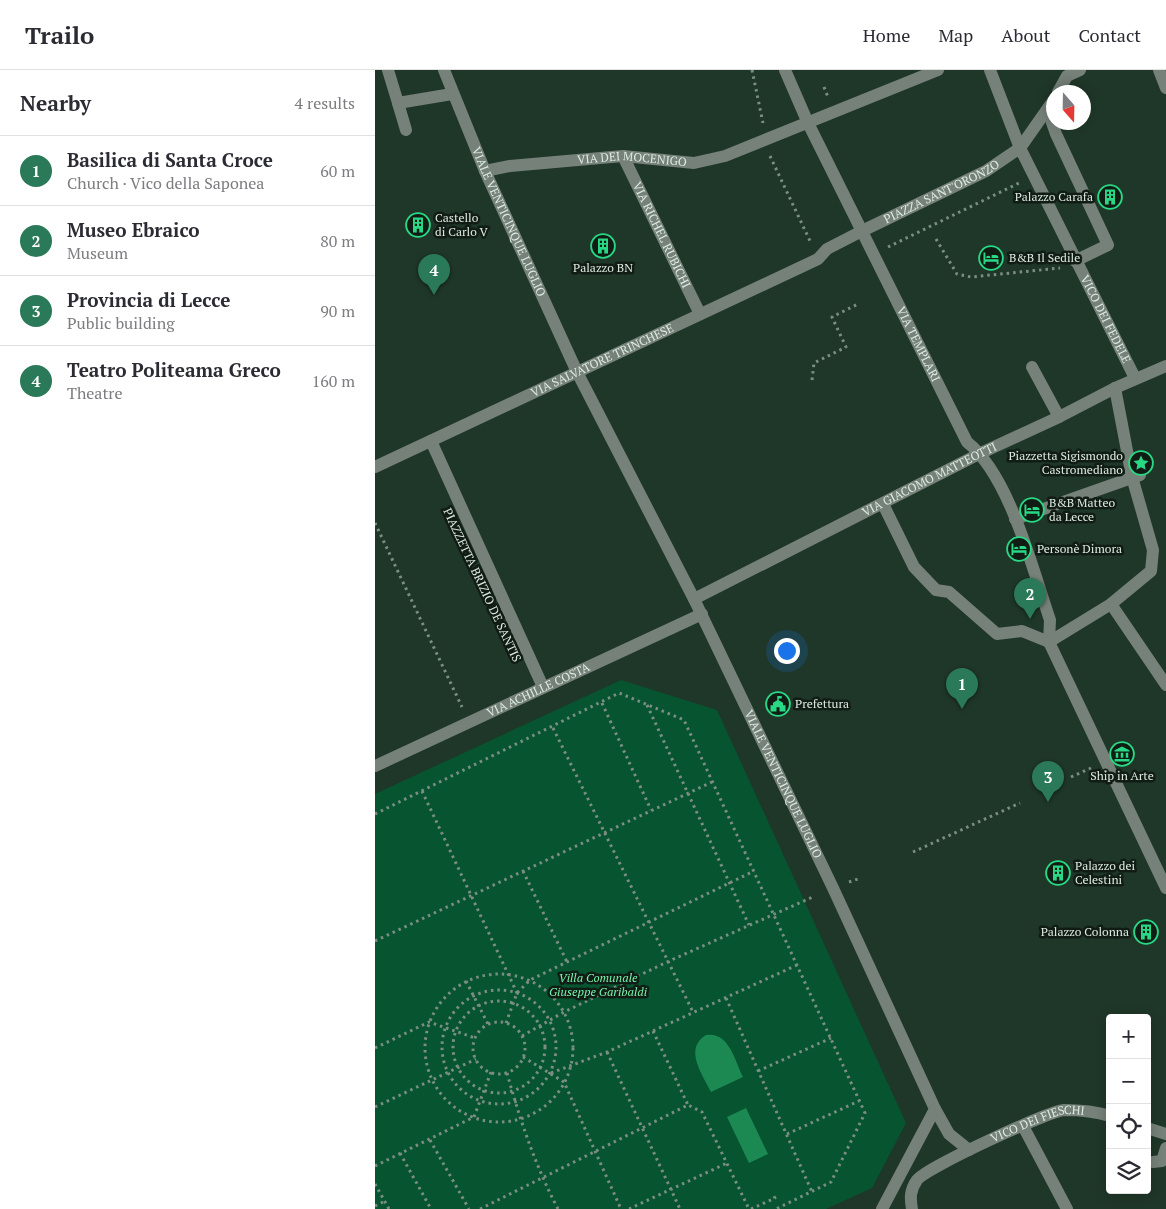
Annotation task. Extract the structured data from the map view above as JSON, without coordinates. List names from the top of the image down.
{
  "streets": {
    "street": [
      "VIA DEI MOCENIGO",
      "PIAZZA SANT'ORONZO",
      "VIALE VENTICINQUE LUGLIO",
      "VIA RICHEL RUBICHI",
      "VICO DEI FEDELE",
      "VIA TEMPLARI",
      "VIA SALVATORE TRINCHESE",
      "VIA GIACOMO MATTEOTTI",
      "PIAZZETTA BRIZIO DE SANTIS",
      "VIA ACHILLE COSTA",
      "VICO DEI FIESCHI"
    ]
  },
  "crossings": [
    ["VIA DEI MOCENIGO", "VIALE VENTICINQUE LUGLIO"],
    ["VIA DEI MOCENIGO", "VIA RICHEL RUBICHI"],
    ["PIAZZA SANT'ORONZO", "VICO DEI FEDELE"],
    ["PIAZZA SANT'ORONZO", "VIA TEMPLARI"],
    ["PIAZZA SANT'ORONZO", "VIA SALVATORE TRINCHESE"],
    ["VIALE VENTICINQUE LUGLIO", "VIA SALVATORE TRINCHESE"],
    ["VIALE VENTICINQUE LUGLIO", "VIA GIACOMO MATTEOTTI"],
    ["VIALE VENTICINQUE LUGLIO", "VIA ACHILLE COSTA"],
    ["VIA RICHEL RUBICHI", "VIA SALVATORE TRINCHESE"],
    ["VICO DEI FEDELE", "VIA GIACOMO MATTEOTTI"],
    ["VIA TEMPLARI", "VIA GIACOMO MATTEOTTI"],
    ["VIA SALVATORE TRINCHESE", "PIAZZETTA BRIZIO DE SANTIS"],
    ["PIAZZETTA BRIZIO DE SANTIS", "VIA ACHILLE COSTA"]
  ],
  "parks": ["Villa Comunale Giuseppe Garibaldi"],
  "places": {
    "building": [
      "Palazzo Carafa",
      "Castello di Carlo V",
      "Palazzo BN",
      "Palazzo dei Celestini",
      "Palazzo Colonna"
    ],
    "hotel": ["B&B Il Sedile", "B&B Matteo da Lecce", "Personè Dimora"],
    "place": ["Piazzetta Sigismondo Castromediano"],
    "public building": ["Prefettura"],
    "museum": ["Ship in Arte"]
  },
  "north": "bottom",
  "page": {
    "header": "Trailo",
    "nav": [
      "Home",
      "Map",
      "About",
      "Contact"
    ],
    "heading": ["Nearby", "4 results"],
    "list": [
      {
        "mark": "1",
        "name": "Basilica di Santa Croce",
        "note": "Church · Vico della Saponea",
        "value": "60 m"
      },
      {
        "mark": "2",
        "name": "Museo Ebraico",
        "note": "Museum",
        "value": "80 m"
      },
      {
        "mark": "3",
        "name": "Provincia di Lecce",
        "note": "Public building",
        "value": "90 m"
      },
      {
        "mark": "4",
        "name": "Teatro Politeama Greco",
        "note": "Theatre",
        "value": "160 m"
      }
    ],
    "pins": [
      "4",
      "2",
      "1",
      "3"
    ],
    "map_buttons": ["+", "−"]
  }
}
